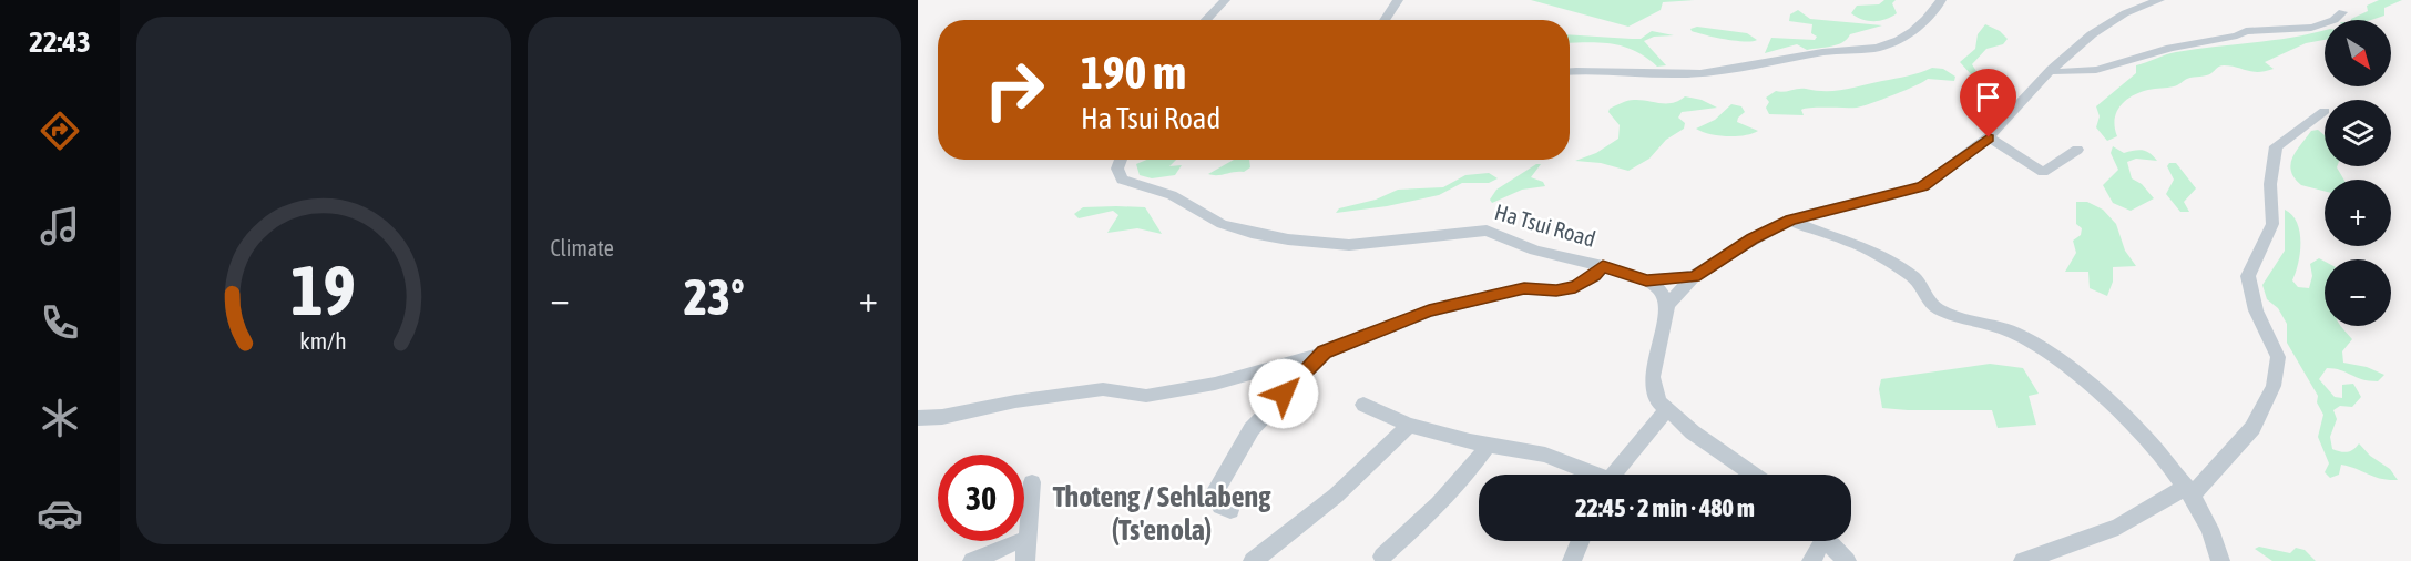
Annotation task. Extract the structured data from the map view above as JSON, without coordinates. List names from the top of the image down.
{
  "streets": {
    "street": ["Ha Tsui Road"]
  },
  "districts": ["Thoteng / Sehlabeng (Ts'enola)"],
  "north": "bottom right",
  "page": {
    "tabs": "22:43",
    "tile": "Climate",
    "map_buttons": ["+", "−"],
    "turn": ["190 m", "Ha Tsui Road"],
    "heat": ["−", "23°", "+"],
    "limit": "30",
    "trip": "22:45 · 2 min · 480 m",
    "gauge": ["19", "km/h"]
  }
}
